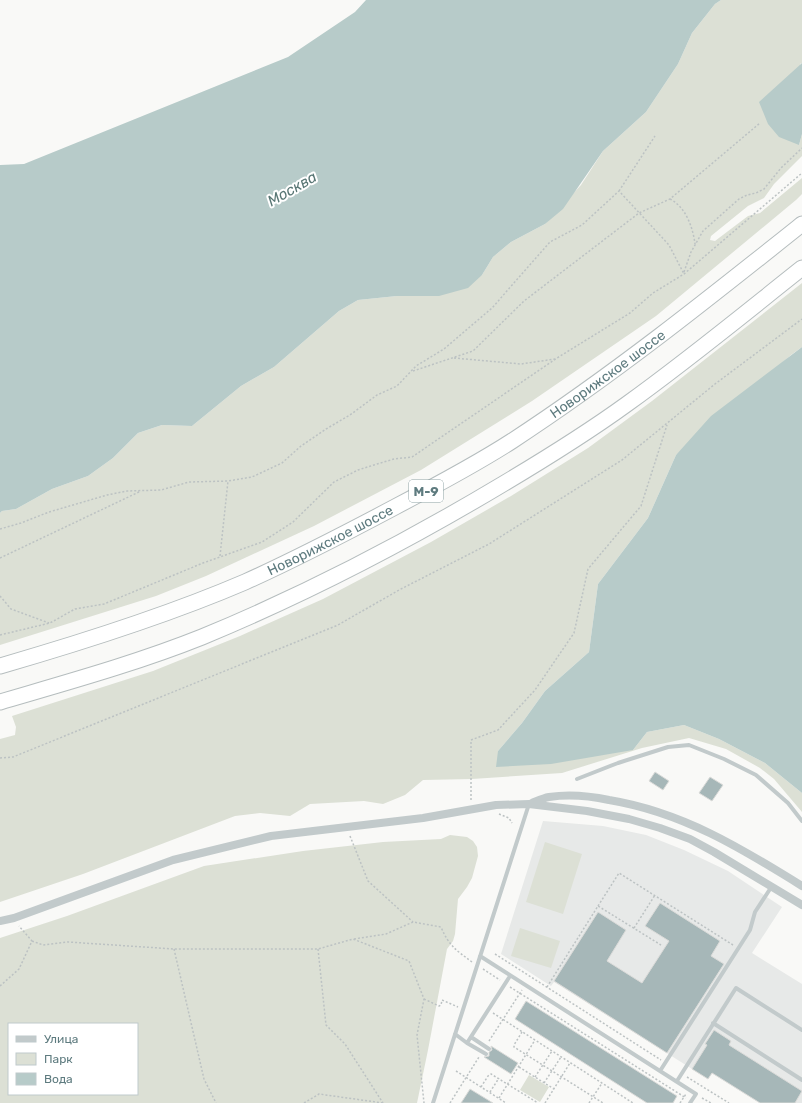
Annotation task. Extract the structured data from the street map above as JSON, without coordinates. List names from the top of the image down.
{
  "streets": {
    "highway": ["Новорижское шоссе", "М-9"]
  },
  "water": ["Москва"],
  "legend": ["Улица", "Парк", "Вода"]
}
